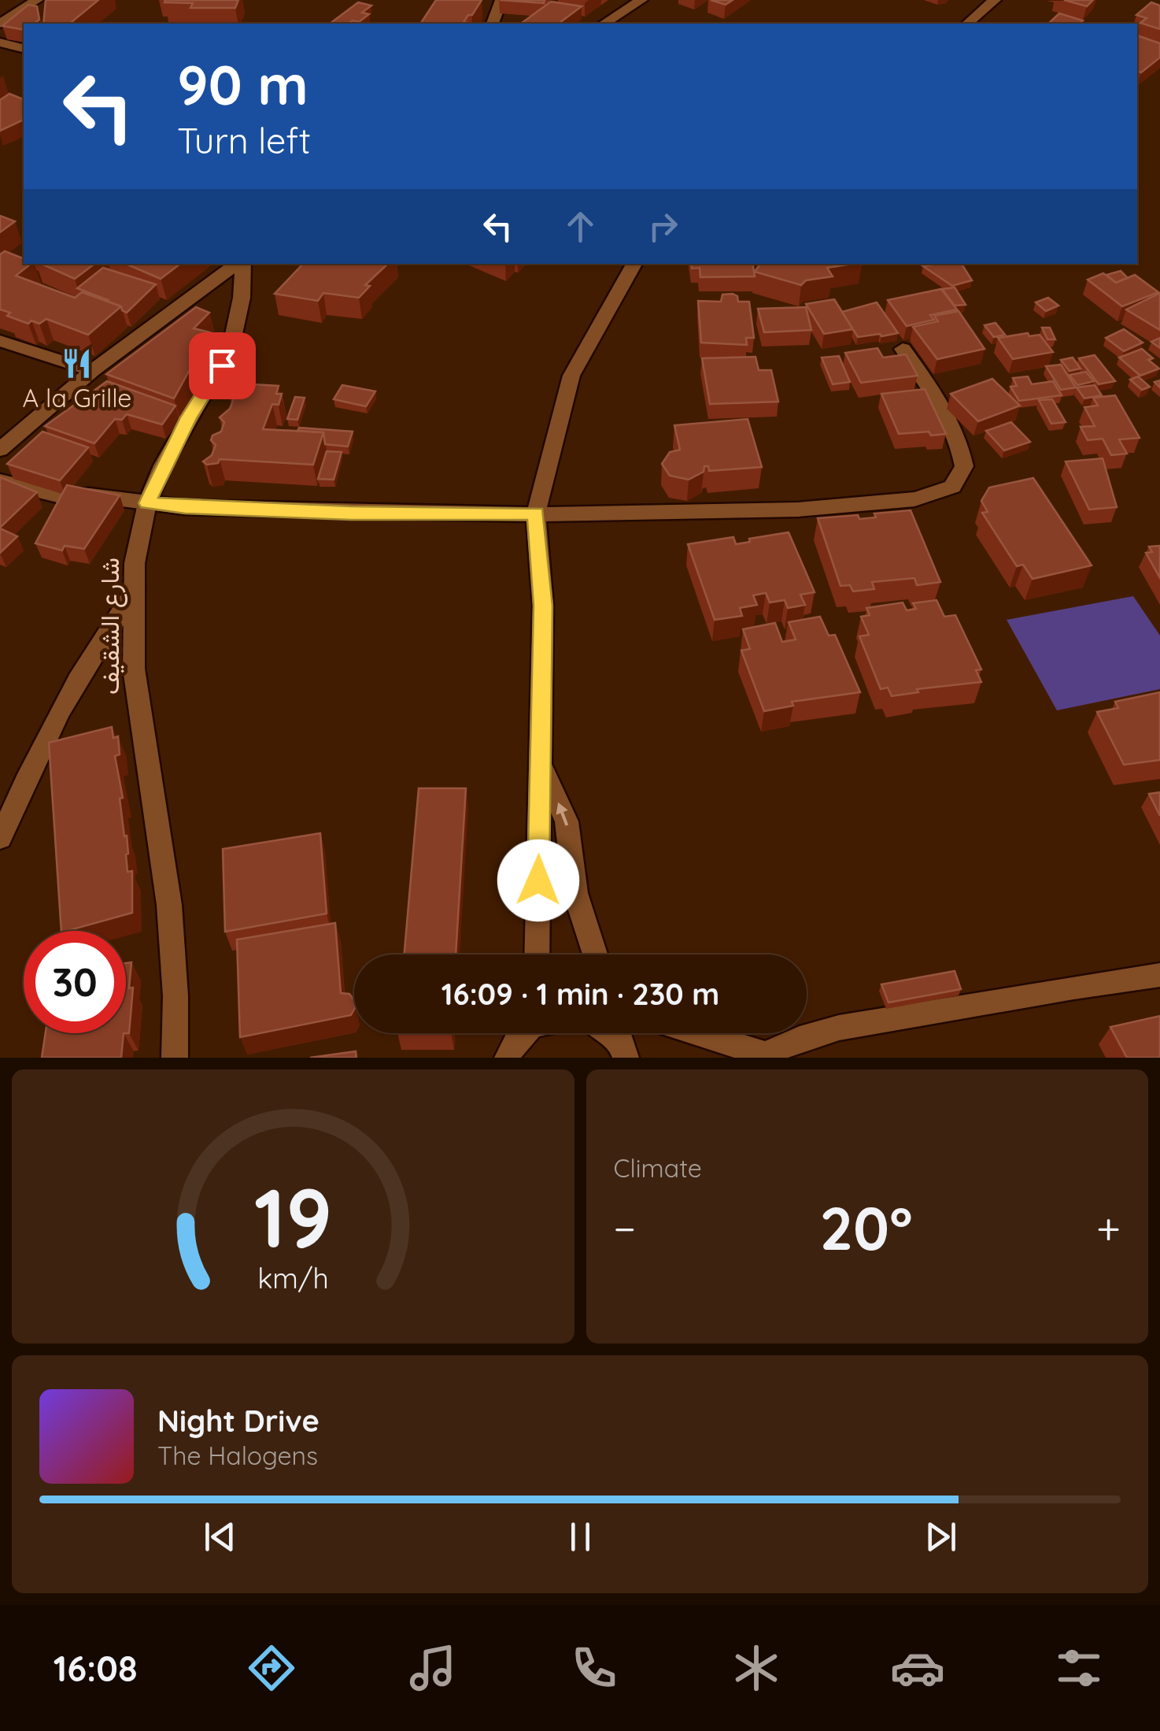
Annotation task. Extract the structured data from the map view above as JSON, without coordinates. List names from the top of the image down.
{
  "streets": {
    "street": ["شارع الشقيف"]
  },
  "places": {
    "restaurant": ["A la Grille"]
  },
  "page": {
    "turn": ["90 m", "Turn left"],
    "limit": "30",
    "trip": "16:09 · 1 min · 230 m",
    "tile": "Climate",
    "heat": ["−", "20°", "+"],
    "song": ["Night Drive", "The Halogens"],
    "tabs": "16:08",
    "gauge": ["19", "km/h"]
  }
}
